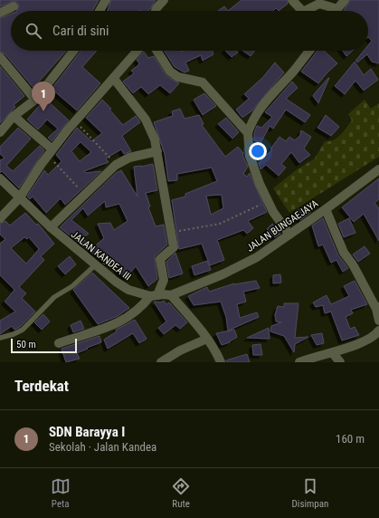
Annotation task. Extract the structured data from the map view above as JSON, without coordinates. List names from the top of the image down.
{
  "streets": {
    "street": ["JALAN BUNGAEJAYA", "JALAN KANDEA III"]
  },
  "crossings": [
    ["JALAN BUNGAEJAYA", "JALAN KANDEA III"]
  ],
  "scale_bar": "50 m",
  "page": {
    "search": "Cari di sini",
    "pins": "1",
    "scale": "50 m",
    "heading": "Terdekat",
    "list": [
      {
        "mark": "1",
        "name": "SDN Barayya I",
        "note": "Sekolah · Jalan Kandea",
        "value": "160 m"
      }
    ],
    "nav": ["Peta", "Rute", "Disimpan"]
  }
}
